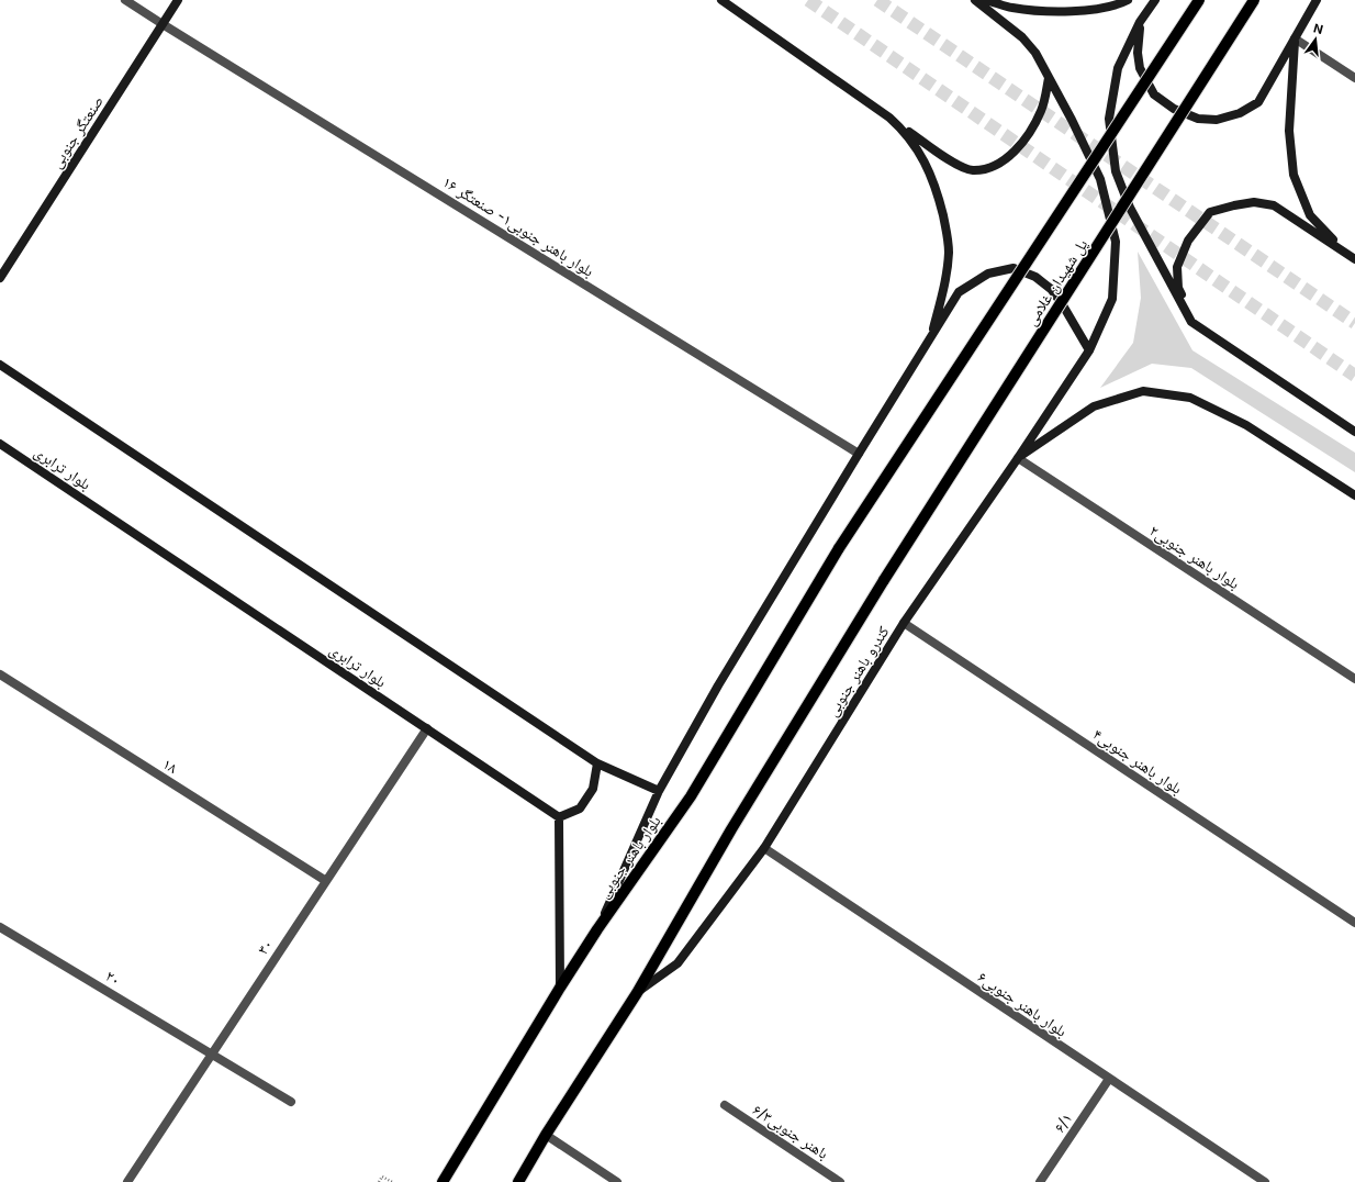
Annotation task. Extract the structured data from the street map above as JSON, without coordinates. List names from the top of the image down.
{
  "streets": {
    "main road": [
      "صنعتگر جنوبی",
      "پل شهیدان غلامی",
      "بلوار ترابری",
      "کندرو باهنر جنوبی",
      "بلوار باهنر جنوبی"
    ],
    "street": [
      "بلوار باهنر جنوبی۱- صنعتگر ۱۶",
      "بلوار باهنر جنوبی۲",
      "بلوار باهنر جنوبی۴",
      "۱۸",
      "۳۰",
      "۲۰",
      "بلوار باهنر جنوبی۶",
      "۶/۱",
      "۶/۳باهنر جنوبی"
    ]
  },
  "crossings": [
    ["صنعتگر جنوبی", "بلوار باهنر جنوبی۱- صنعتگر ۱۶"],
    ["پل شهیدان غلامی", "کندرو باهنر جنوبی"],
    ["بلوار ترابری", "۳۰"],
    ["بلوار باهنر جنوبی۲", "کندرو باهنر جنوبی"],
    ["کندرو باهنر جنوبی", "بلوار باهنر جنوبی۴"],
    ["کندرو باهنر جنوبی", "بلوار باهنر جنوبی۶"],
    ["۱۸", "۳۰"],
    ["۳۰", "۲۰"],
    ["بلوار باهنر جنوبی۶", "۶/۱"]
  ],
  "north": "top"
}
